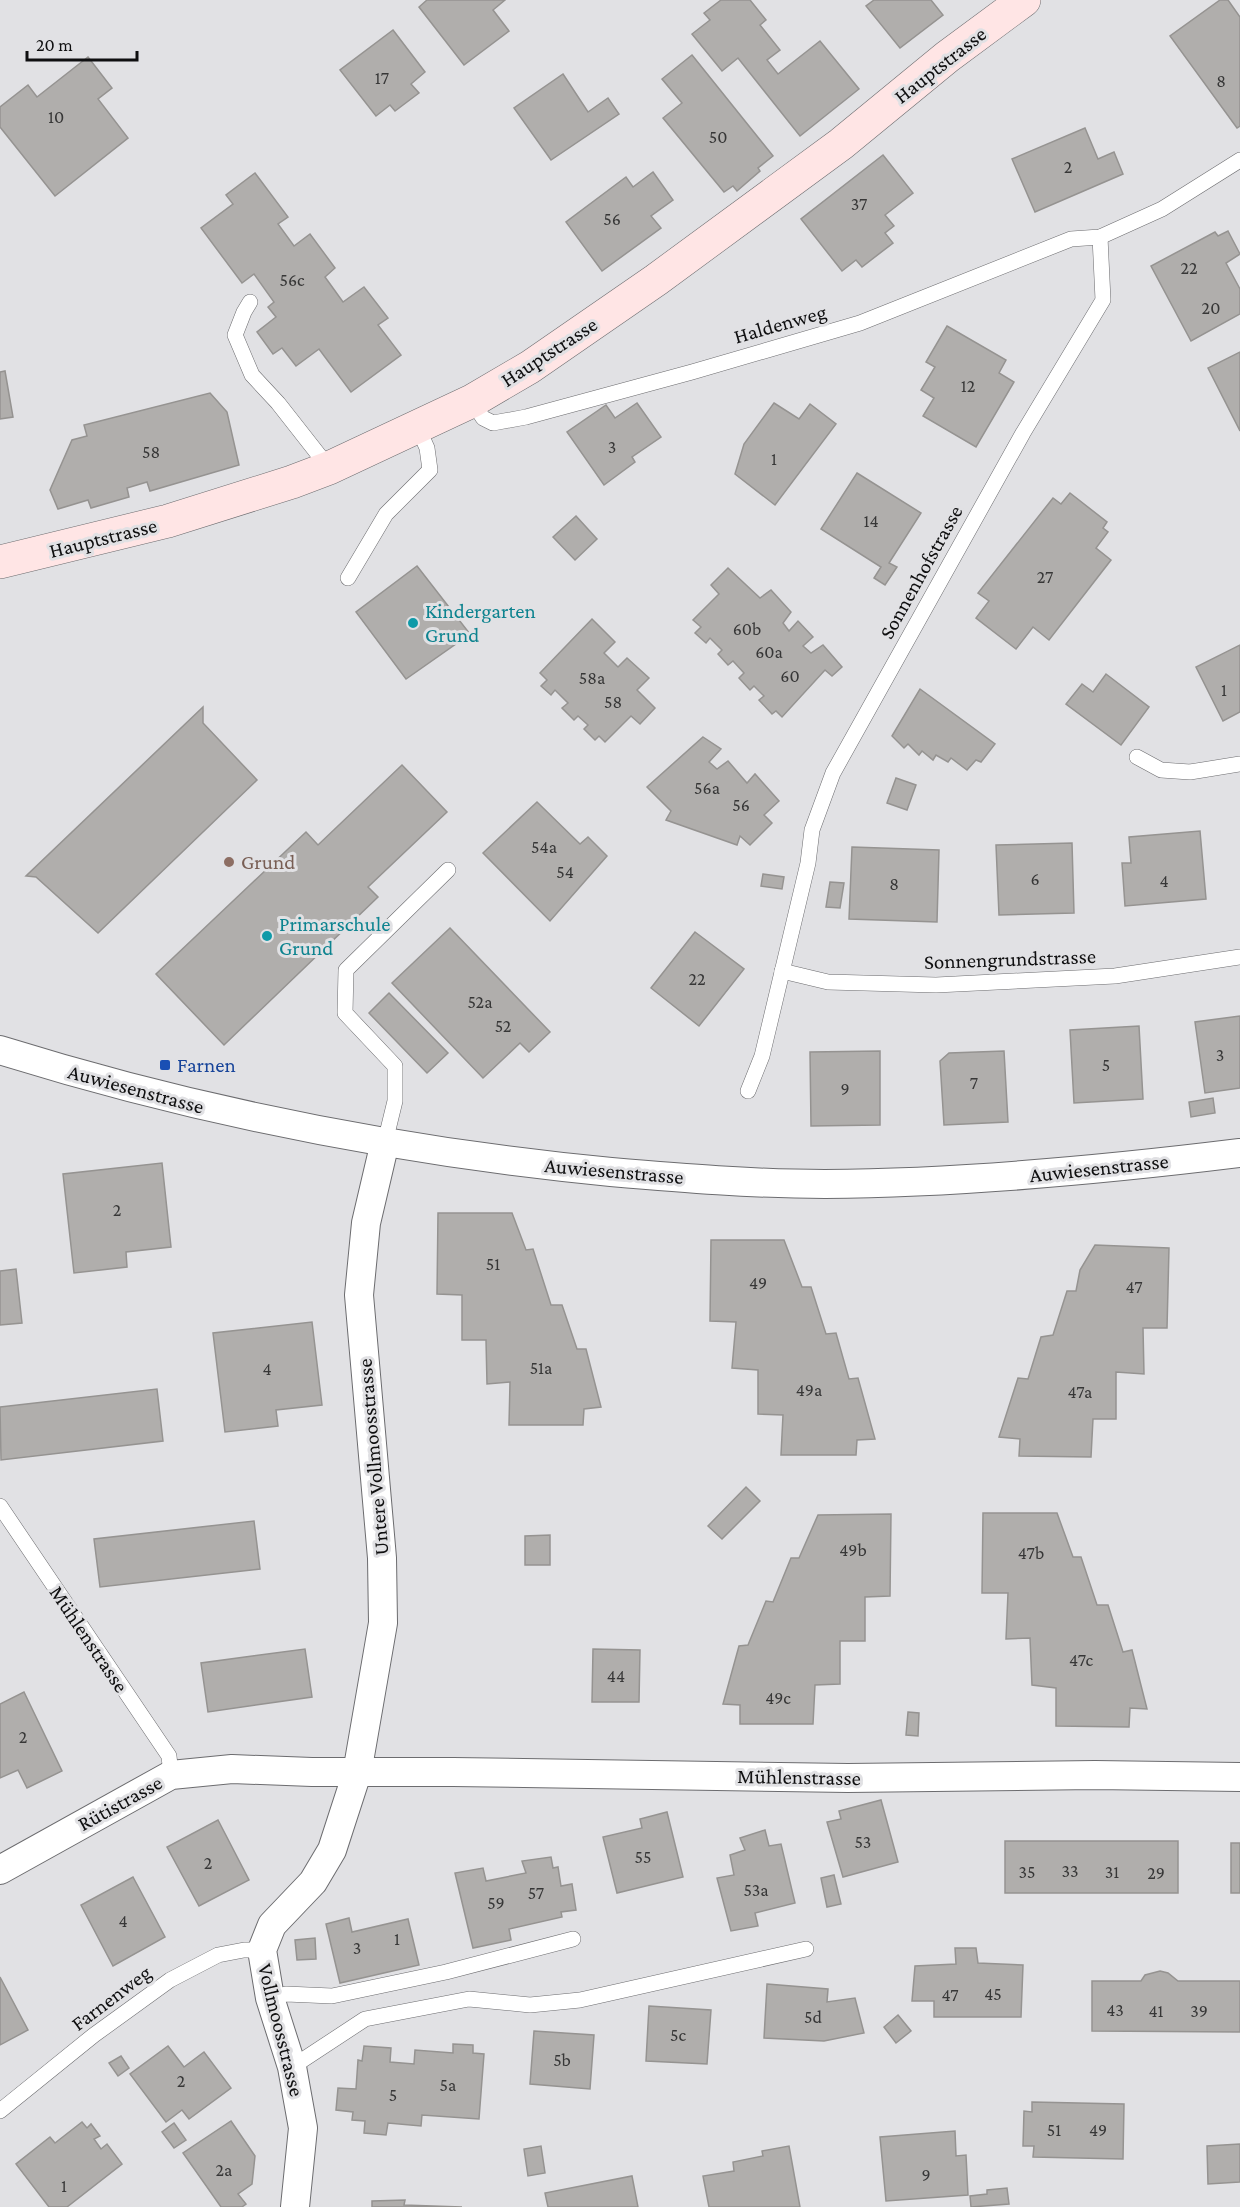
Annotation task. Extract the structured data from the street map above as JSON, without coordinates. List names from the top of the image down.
{
  "streets": {
    "street": [
      "Hauptstrasse",
      "Auwiesenstrasse",
      "Untere Vollmoosstrasse",
      "Mühlenstrasse",
      "Rütistrasse",
      "Vollmoosstrasse"
    ],
    "lane": [
      "Haldenweg",
      "Sonnenhofstrasse",
      "Sonnengrundstrasse",
      "Farnenweg"
    ]
  },
  "crossings": [
    ["Hauptstrasse", "Haldenweg"],
    ["Haldenweg", "Sonnenhofstrasse"],
    ["Sonnenhofstrasse", "Sonnengrundstrasse"],
    ["Auwiesenstrasse", "Untere Vollmoosstrasse"],
    ["Untere Vollmoosstrasse", "Mühlenstrasse"],
    ["Untere Vollmoosstrasse", "Rütistrasse"],
    ["Untere Vollmoosstrasse", "Vollmoosstrasse"],
    ["Mühlenstrasse", "Rütistrasse"],
    ["Mühlenstrasse", "Vollmoosstrasse"],
    ["Rütistrasse", "Vollmoosstrasse"],
    ["Farnenweg", "Vollmoosstrasse"]
  ],
  "places": {
    "other": ["Kindergarten Grund", "Grund", "Primarschule Grund"],
    "transit": ["Farnen"]
  },
  "house_numbers": [
    "17",
    "8",
    "10",
    "50",
    "2",
    "37",
    "56",
    "22",
    "56c",
    "20",
    "12",
    "3",
    "58",
    "1",
    "14",
    "27",
    "60b",
    "60a",
    "60",
    "58a",
    "1",
    "58",
    "56a",
    "56",
    "54a",
    "54",
    "6",
    "4",
    "8",
    "22",
    "52a",
    "52",
    "3",
    "5",
    "7",
    "9",
    "2",
    "51",
    "49",
    "47",
    "51a",
    "4",
    "49a",
    "47a",
    "49b",
    "47b",
    "47c",
    "44",
    "49c",
    "2",
    "53",
    "55",
    "2",
    "33",
    "35",
    "31",
    "29",
    "53a",
    "57",
    "59",
    "4",
    "1",
    "3",
    "45",
    "47",
    "43",
    "41",
    "39",
    "5d",
    "5c",
    "5b",
    "2",
    "5a",
    "5",
    "51",
    "49",
    "2a",
    "9",
    "1"
  ],
  "scale_bar": "20 m"
}
